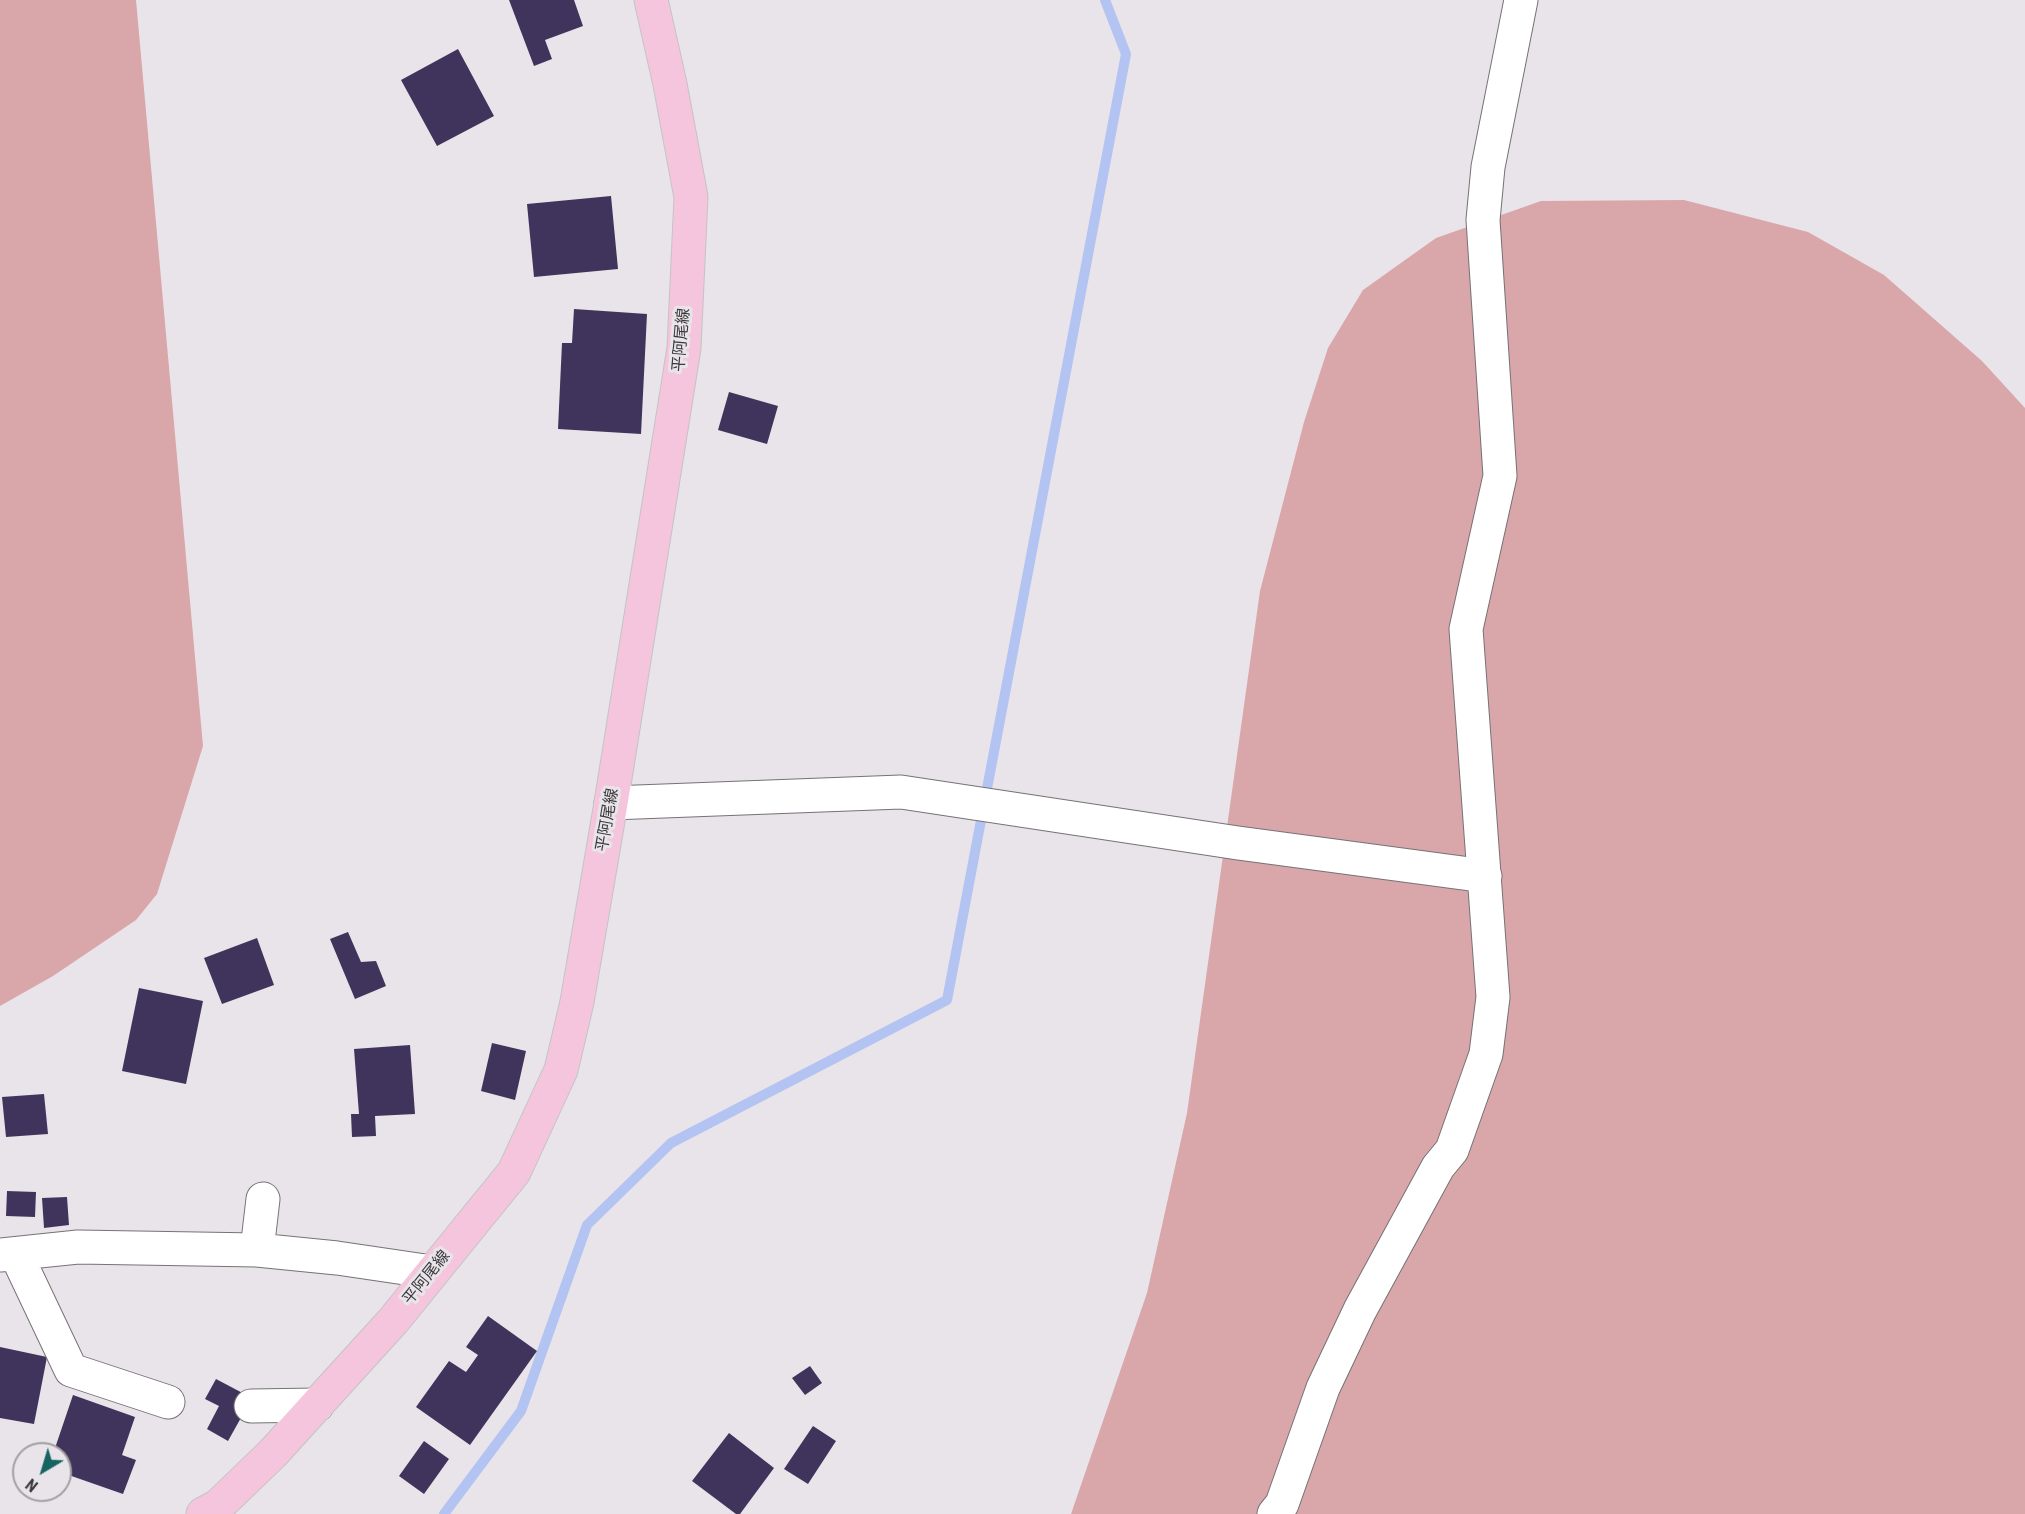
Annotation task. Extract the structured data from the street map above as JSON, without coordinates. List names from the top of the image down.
{
  "streets": {
    "main road": ["平阿尾線"]
  },
  "north": "bottom left"
}
